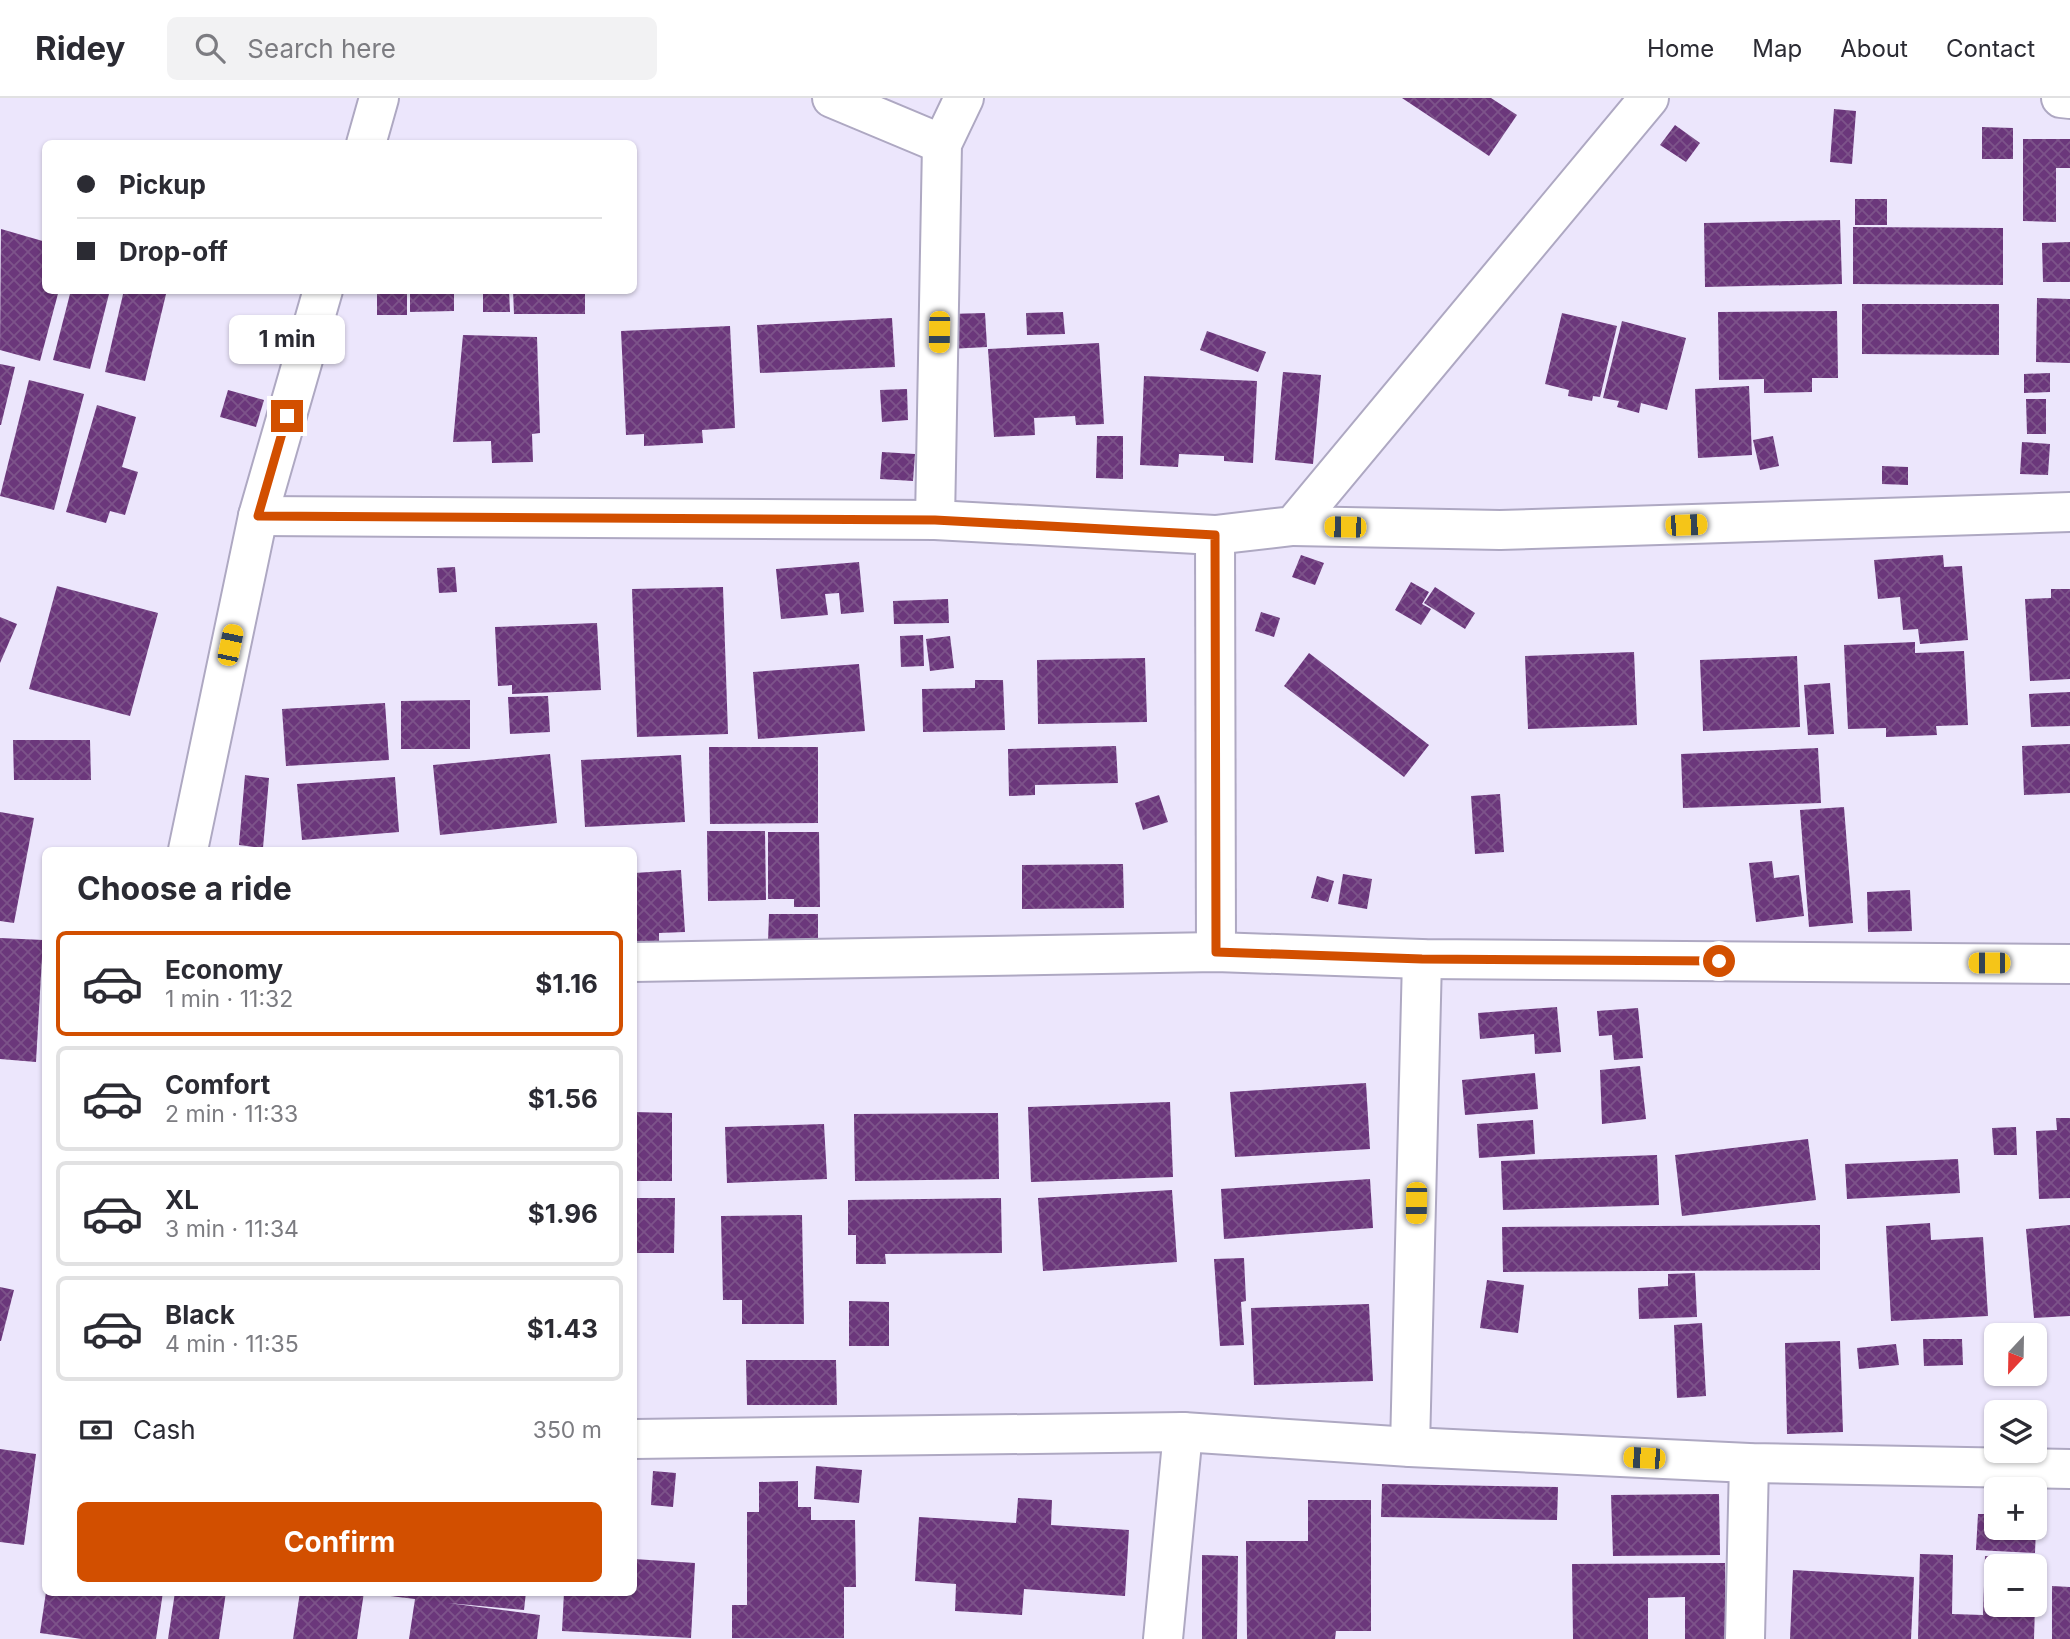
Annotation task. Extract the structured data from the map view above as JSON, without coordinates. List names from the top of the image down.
{
  "north": "bottom",
  "page": {
    "header": "Ridey",
    "search": "Search here",
    "nav": [
      "Home",
      "Map",
      "About",
      "Contact"
    ],
    "banner": ["Pickup", "Drop-off"],
    "bubble": "1 min",
    "heading": "Choose a ride",
    "list": [
      {
        "name": "Economy",
        "note": "1 min · 11:32",
        "value": "$1.16"
      },
      {
        "name": "Comfort",
        "note": "2 min · 11:33",
        "value": "$1.56"
      },
      {
        "name": "XL",
        "note": "3 min · 11:34",
        "value": "$1.96"
      },
      {
        "name": "Black",
        "note": "4 min · 11:35",
        "value": "$1.43"
      }
    ],
    "map_buttons": ["+", "−"],
    "pay": ["Cash", "350 m"],
    "buttons": "Confirm"
  }
}
